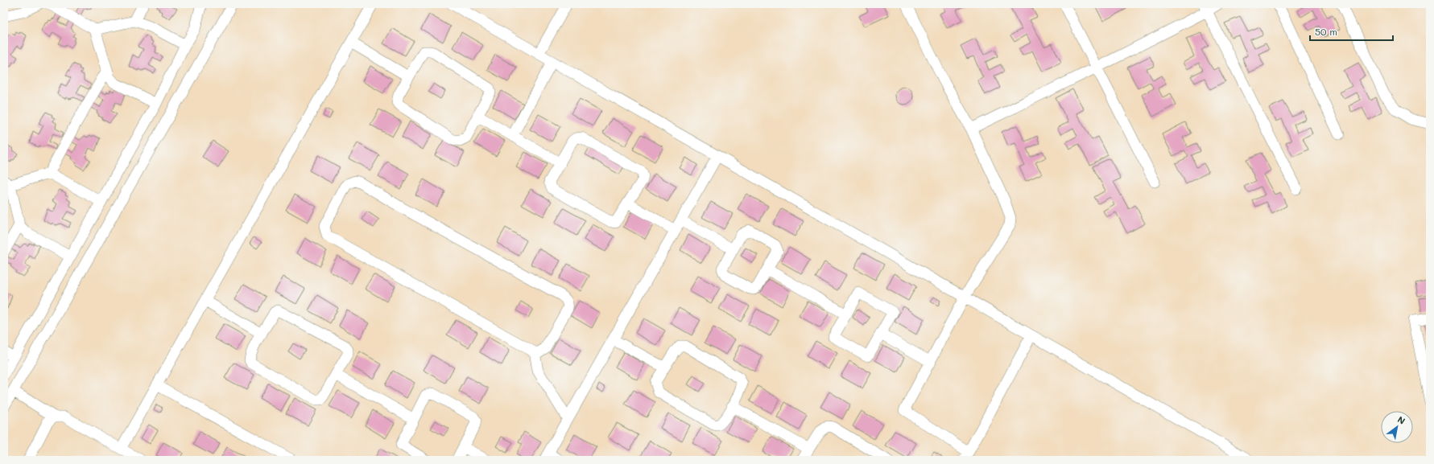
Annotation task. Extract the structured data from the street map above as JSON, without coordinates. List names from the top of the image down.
{
  "scale_bar": "50 m",
  "north": "top right"
}
